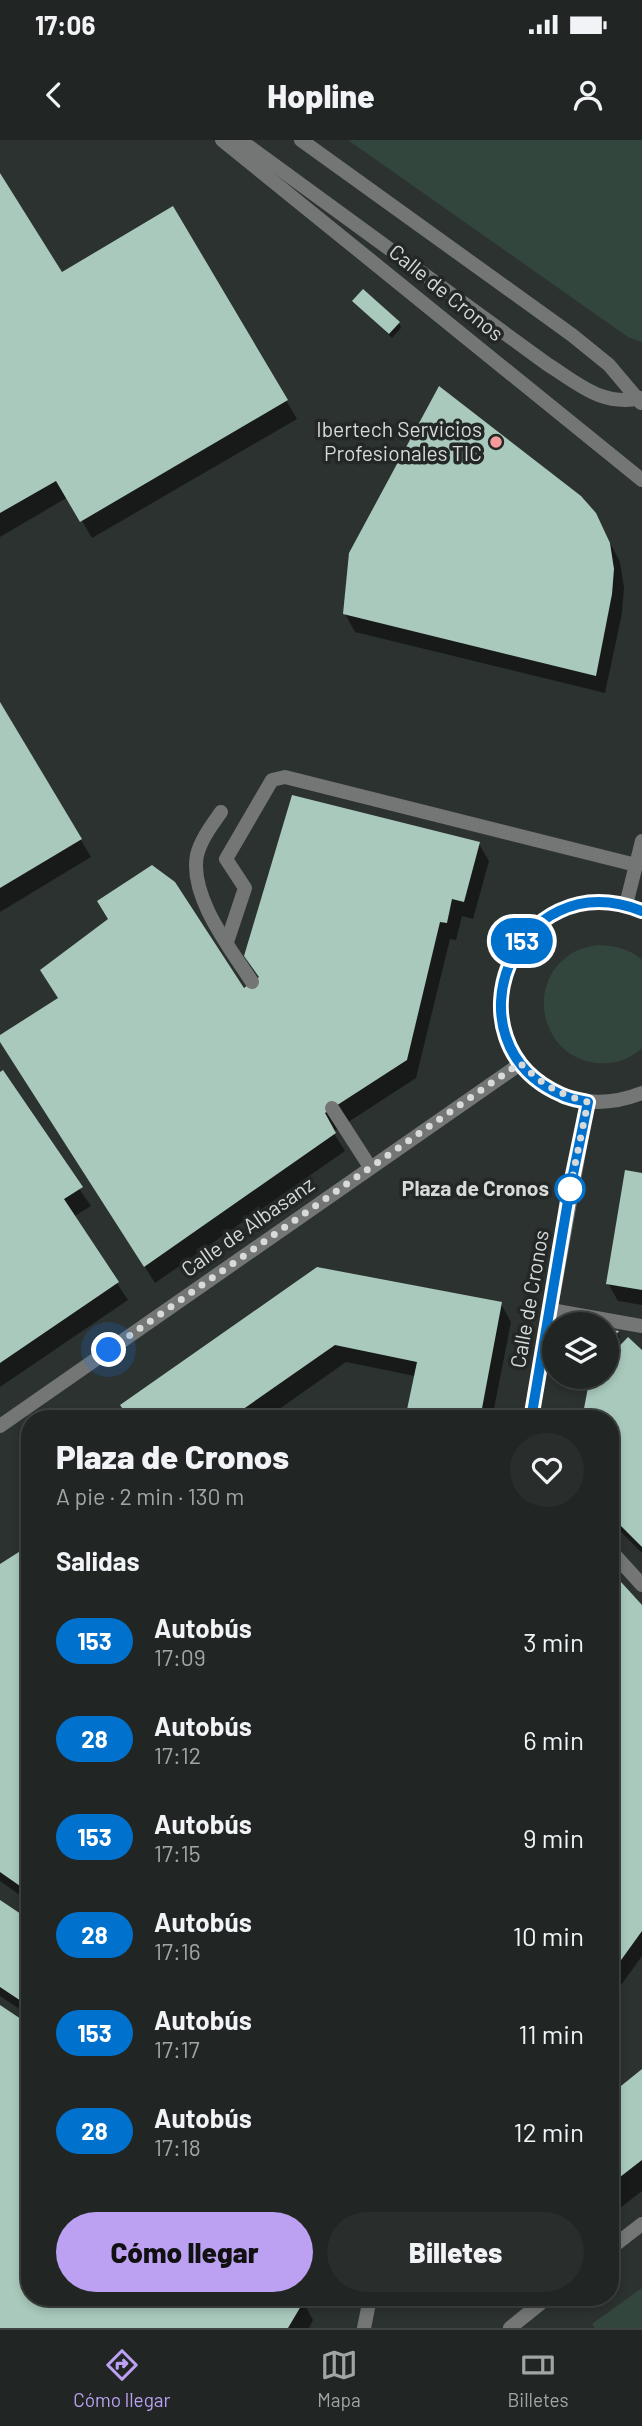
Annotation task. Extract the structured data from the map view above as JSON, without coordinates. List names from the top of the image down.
{
  "streets": {
    "street": ["Calle de Cronos", "Calle de Albasanz"]
  },
  "places": ["Ibertech Servicios Profesionales TIC", "Plaza de Cronos"],
  "lines": ["bus line 153"],
  "page": {
    "status": "17:06",
    "header": "Hopline",
    "on_map": "153",
    "heading": [
      ["Plaza de Cronos", "A pie · 2 min · 130 m"],
      "Salidas"
    ],
    "list": [
      {
        "mark": "153",
        "name": "Autobús",
        "note": "17:09",
        "value": "3 min"
      },
      {
        "mark": "28",
        "name": "Autobús",
        "note": "17:12",
        "value": "6 min"
      },
      {
        "mark": "153",
        "name": "Autobús",
        "note": "17:15",
        "value": "9 min"
      },
      {
        "mark": "28",
        "name": "Autobús",
        "note": "17:16",
        "value": "10 min"
      },
      {
        "mark": "153",
        "name": "Autobús",
        "note": "17:17",
        "value": "11 min"
      },
      {
        "mark": "28",
        "name": "Autobús",
        "note": "17:18",
        "value": "12 min"
      }
    ],
    "buttons": ["Cómo llegar", "Billetes"],
    "tabs": ["Cómo llegar", "Mapa", "Billetes"]
  }
}
